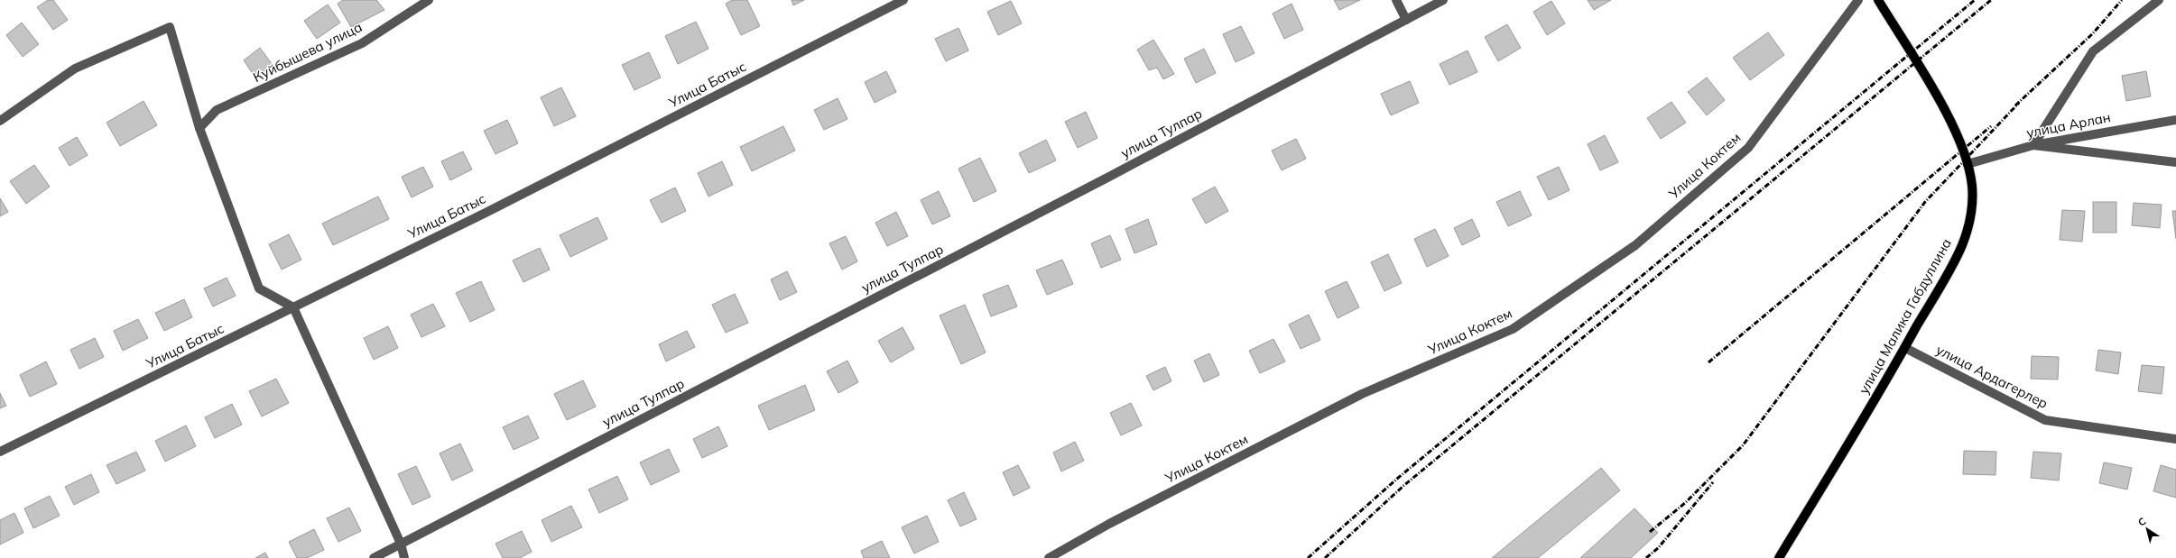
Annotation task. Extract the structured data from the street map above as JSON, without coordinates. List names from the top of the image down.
{
  "streets": {
    "main road": ["улица Малика Габдуллина"],
    "street": [
      "Куйбышева улица",
      "Улица Батыс",
      "улица Арлан",
      "улица Тулпар",
      "Улица Коктем",
      "улица Ардагерлер"
    ]
  },
  "crossings": [
    ["улица Арлан", "улица Малика Габдуллина"],
    ["улица Малика Габдуллина", "улица Ардагерлер"]
  ],
  "north": "top left"
}
